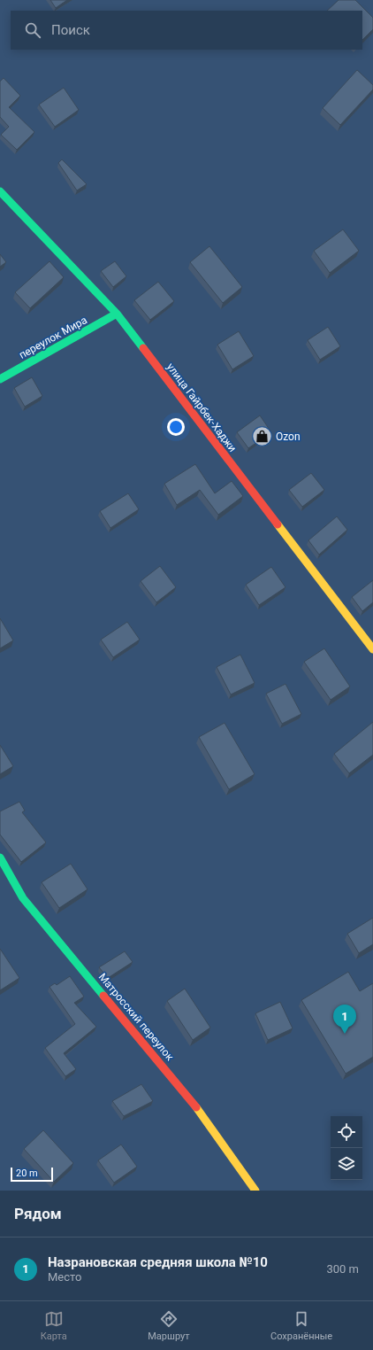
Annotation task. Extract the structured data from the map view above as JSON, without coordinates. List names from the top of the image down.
{
  "streets": {
    "street": ["переулок Мира", "улица Гайрбек-Хаджи", "Матросский переулок"]
  },
  "crossings": [
    ["переулок Мира", "улица Гайрбек-Хаджи"]
  ],
  "places": {
    "shop": ["Ozon"]
  },
  "scale_bar": "20 m",
  "page": {
    "search": "Поиск",
    "pins": "1",
    "scale": "20 m",
    "heading": "Рядом",
    "list": [
      {
        "mark": "1",
        "name": "Назрановская средняя школа №10",
        "note": "Место",
        "value": "300 m"
      }
    ],
    "nav": ["Карта", "Маршрут", "Сохранённые"]
  }
}
